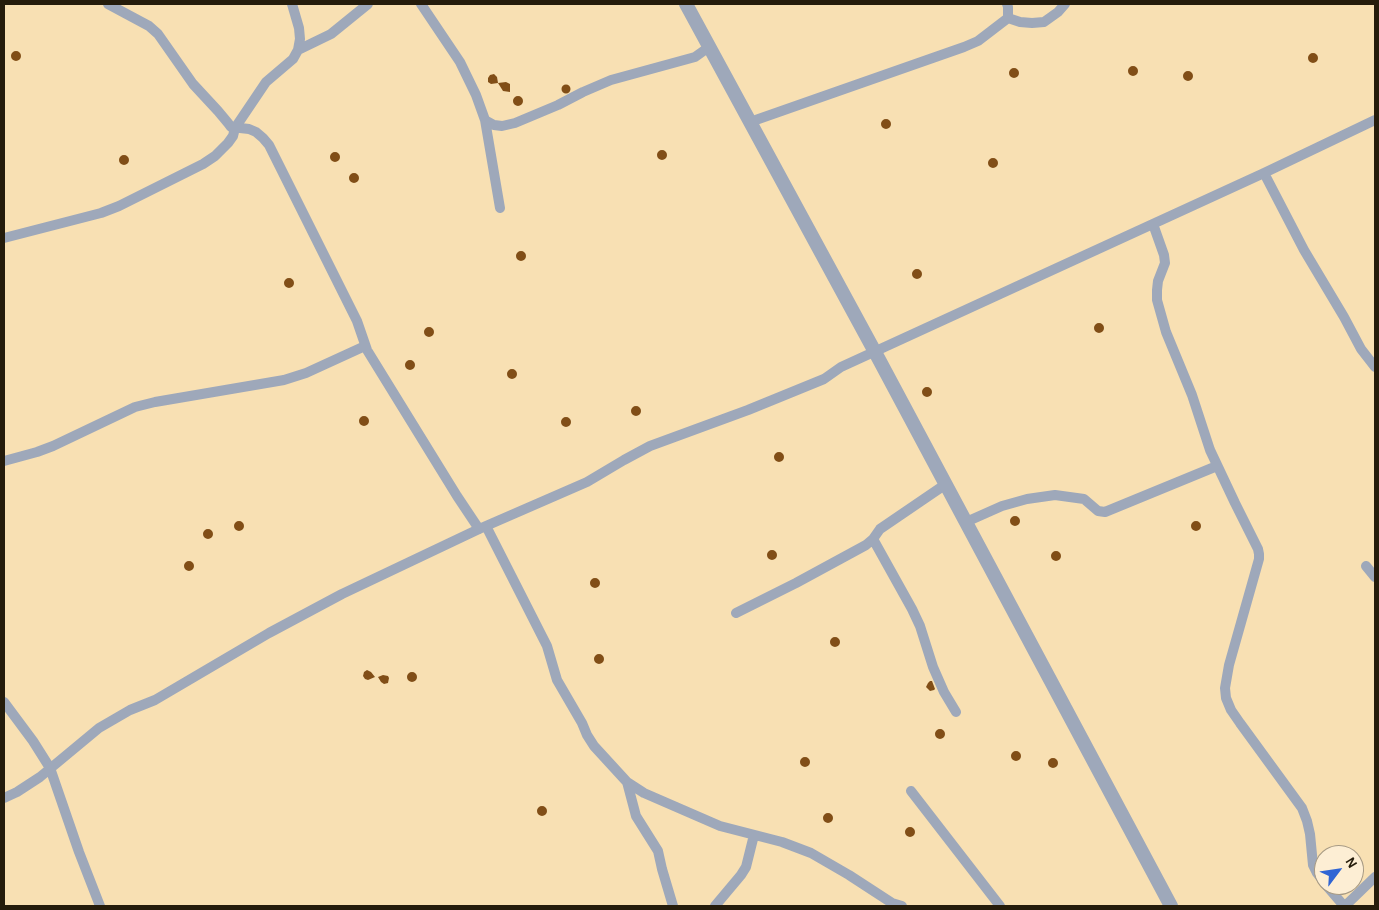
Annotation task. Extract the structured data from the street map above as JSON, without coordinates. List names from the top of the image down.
{
  "north": "top right"
}
